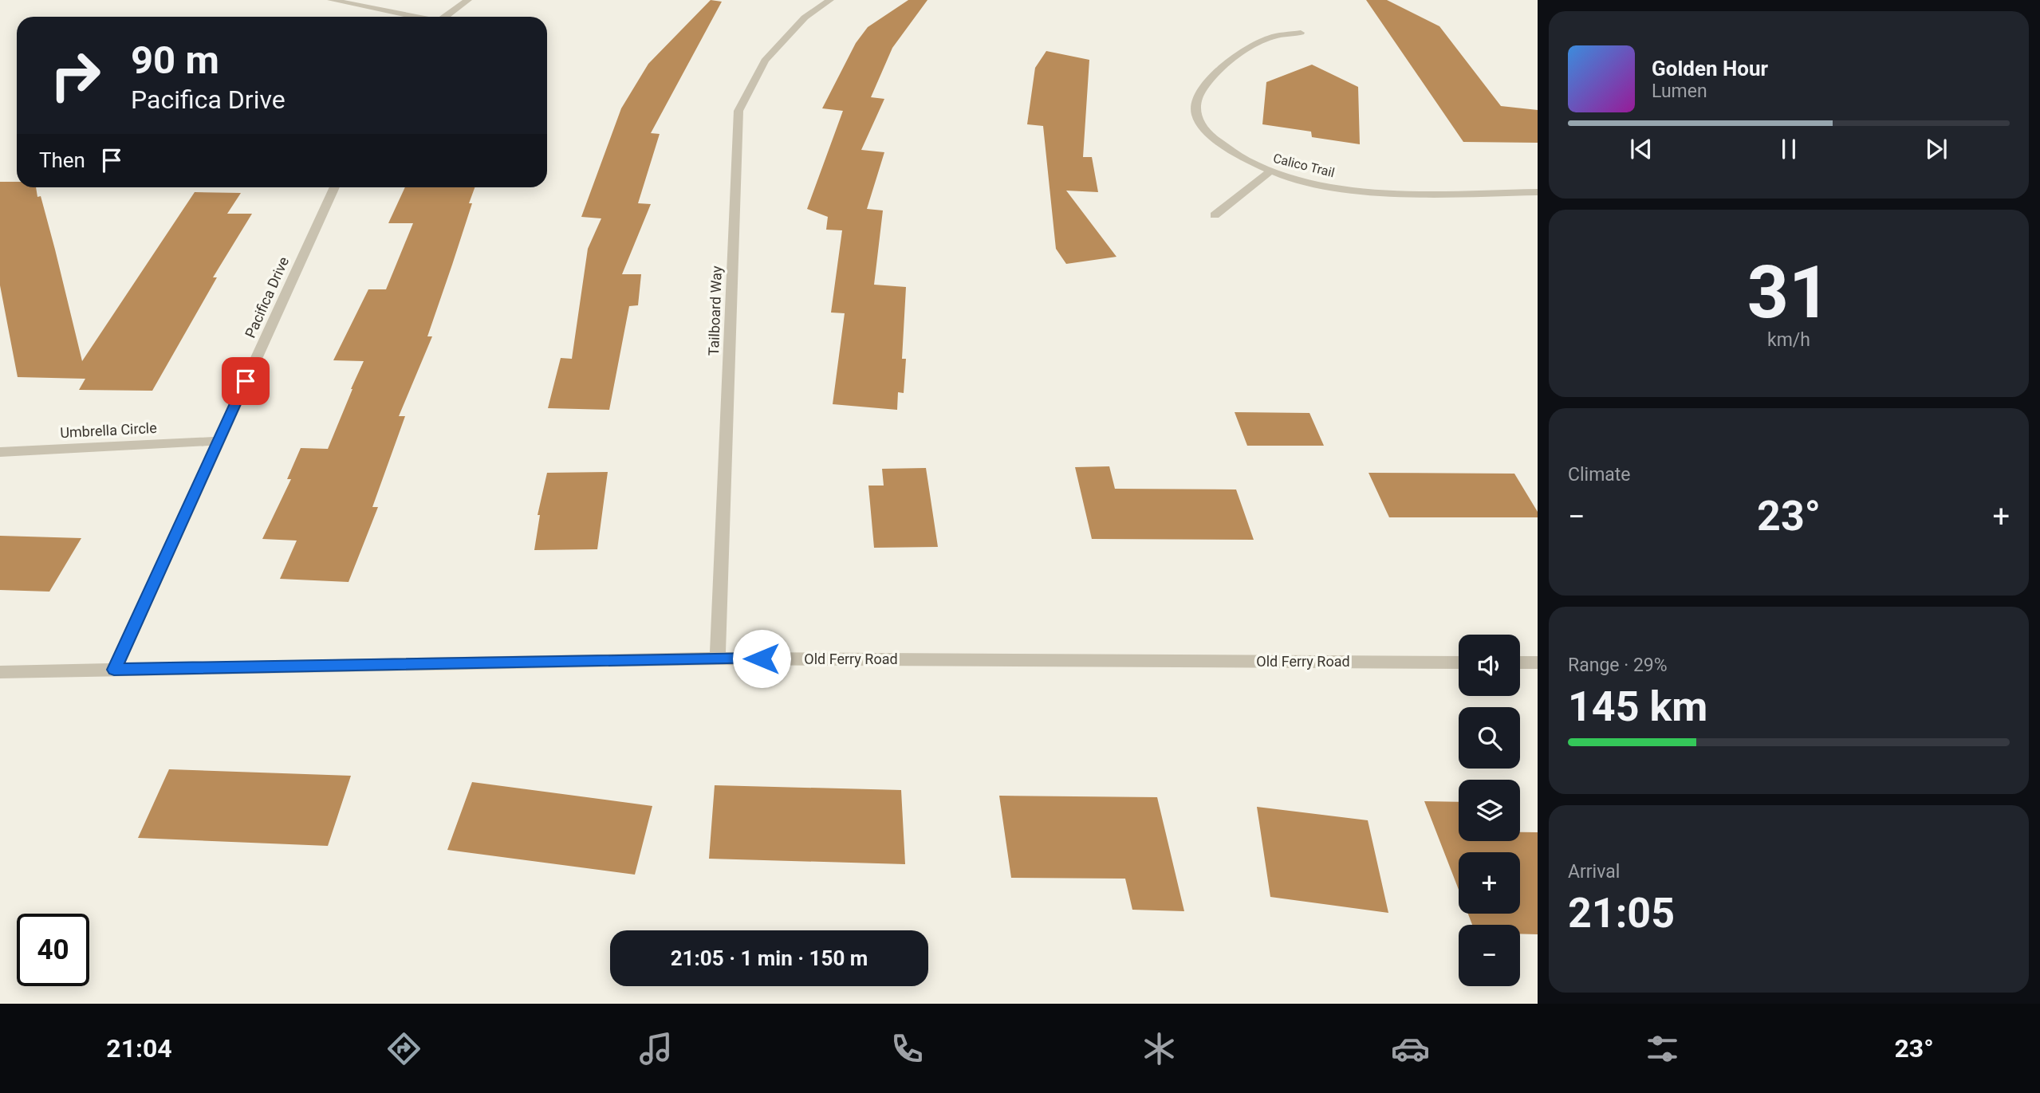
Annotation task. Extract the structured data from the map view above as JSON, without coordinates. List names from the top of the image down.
{
  "streets": {
    "street": [
      "Calico Trail",
      "Pacifica Drive",
      "Tailboard Way",
      "Umbrella Circle",
      "Old Ferry Road"
    ]
  },
  "crossings": [
    ["Pacifica Drive", "Umbrella Circle"],
    ["Pacifica Drive", "Old Ferry Road"],
    ["Tailboard Way", "Old Ferry Road"]
  ],
  "page": {
    "turn": ["90 m", "Pacifica Drive"],
    "song": ["Golden Hour", "Lumen"],
    "then": "Then",
    "tile": [
      ["31", "km/h"],
      "Climate",
      ["Range · 29%", "145 km"],
      ["Arrival", "21:05"]
    ],
    "heat": ["−", "23°", "+"],
    "map_buttons": ["+", "−"],
    "limit": "40",
    "trip": "21:05 · 1 min · 150 m",
    "tabs": ["21:04", "23°"]
  }
}
